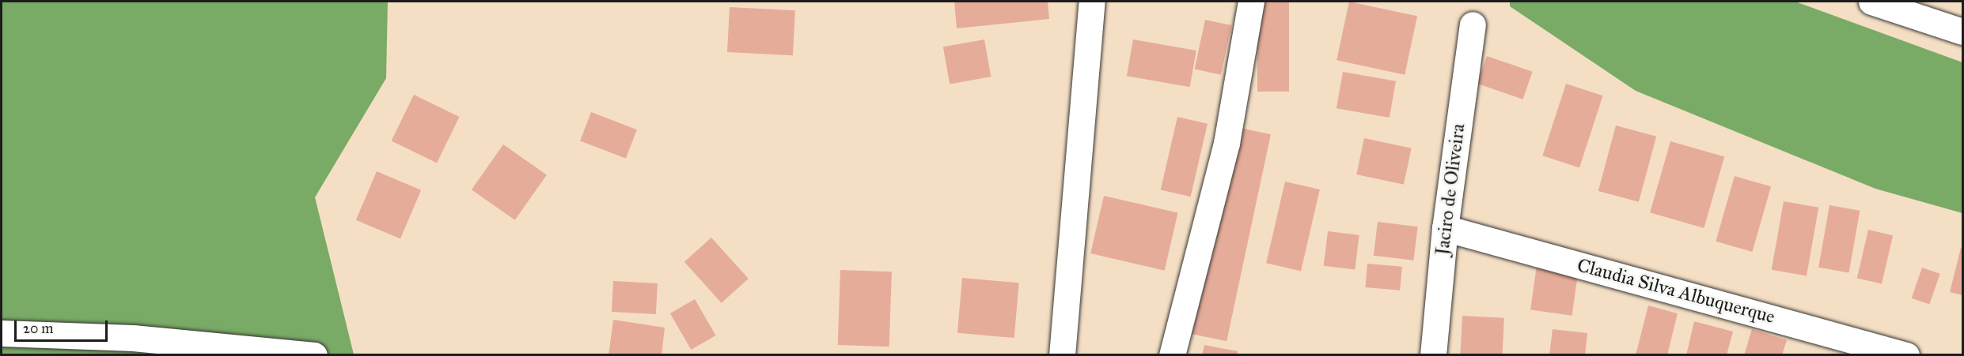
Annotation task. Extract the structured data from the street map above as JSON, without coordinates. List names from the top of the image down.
{
  "streets": {
    "street": ["Jaciro de Oliveira", "Claudia Silva Albuquerque"]
  },
  "crossings": [
    ["Jaciro de Oliveira", "Claudia Silva Albuquerque"]
  ],
  "scale_bar": "20 m"
}
